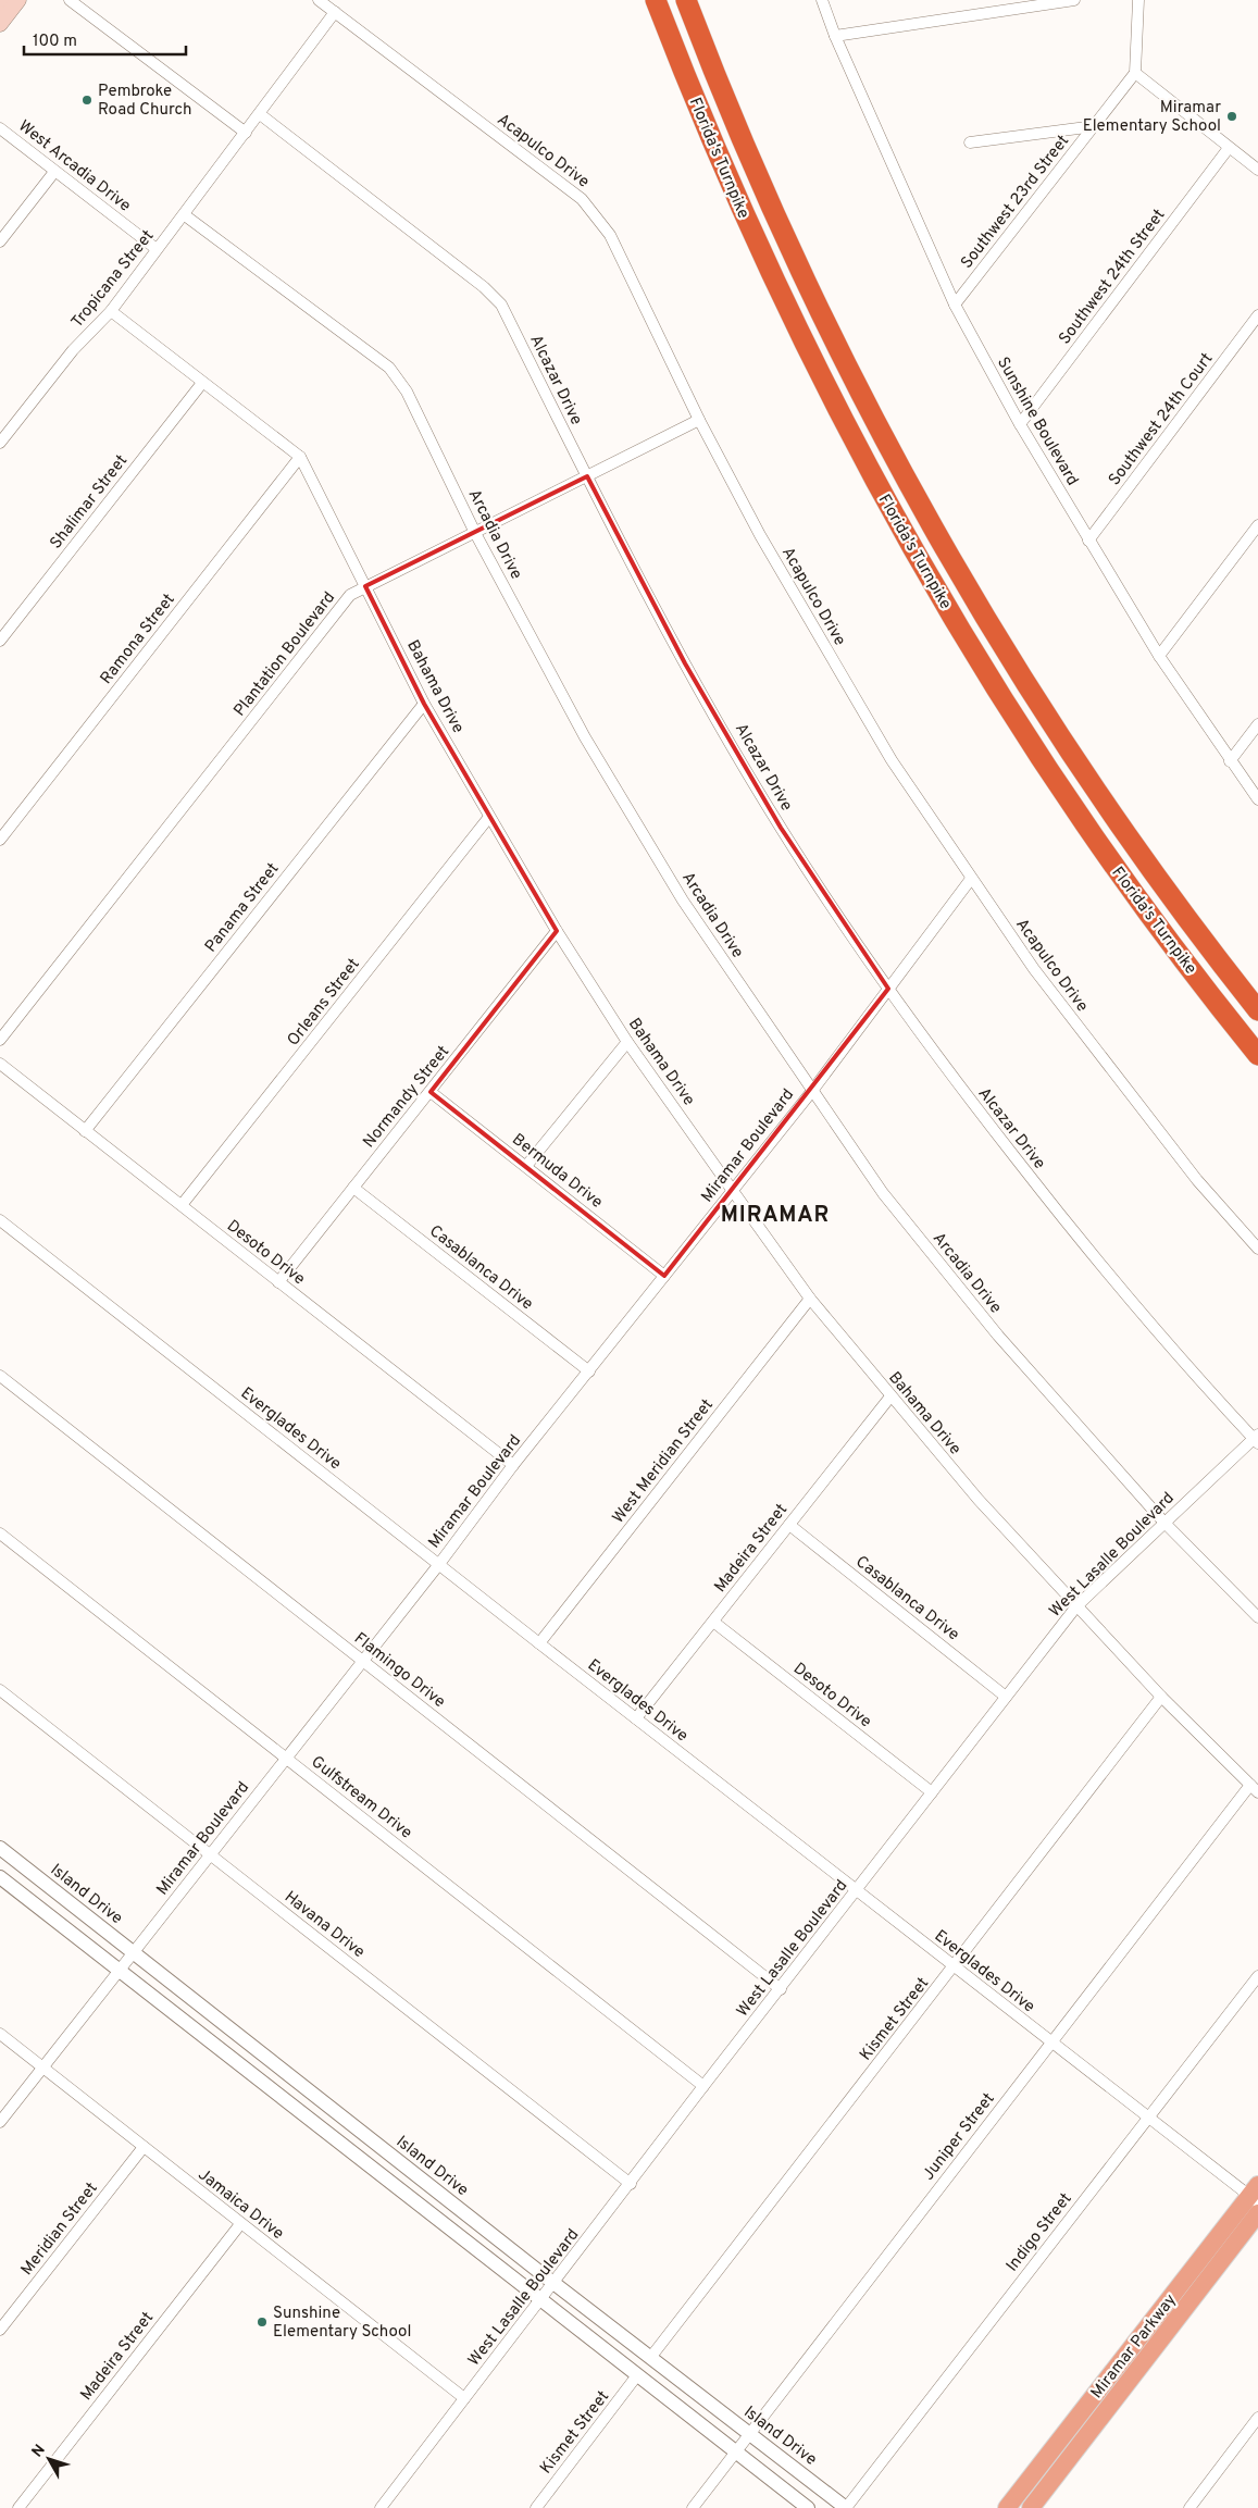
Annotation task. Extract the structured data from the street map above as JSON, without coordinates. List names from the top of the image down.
{
  "streets": {
    "highway": ["Florida's Turnpike"],
    "main road": ["Miramar Parkway"],
    "street": [
      "Acapulco Drive",
      "West Arcadia Drive",
      "Southwest 23rd Street",
      "Southwest 24th Street",
      "Tropicana Street",
      "Alcazar Drive",
      "Southwest 24th Court",
      "Sunshine Boulevard",
      "Shalimar Street",
      "Arcadia Drive",
      "Ramona Street",
      "Plantation Boulevard",
      "Bahama Drive",
      "Panama Street",
      "Orleans Street",
      "Normandy Street",
      "Miramar Boulevard",
      "Bermuda Drive",
      "Desoto Drive",
      "Casablanca Drive",
      "Everglades Drive",
      "West Meridian Street",
      "Madeira Street",
      "West Lasalle Boulevard",
      "Flamingo Drive",
      "Gulfstream Drive",
      "Island Drive",
      "Havana Drive",
      "Kismet Street",
      "Juniper Street",
      "Jamaica Drive",
      "Meridian Street",
      "Indigo Street"
    ]
  },
  "crossings": [
    ["Acapulco Drive", "Tropicana Street"],
    ["Acapulco Drive", "Plantation Boulevard"],
    ["Acapulco Drive", "Miramar Boulevard"],
    ["West Arcadia Drive", "Tropicana Street"],
    ["Southwest 23rd Street", "Sunshine Boulevard"],
    ["Southwest 24th Street", "Sunshine Boulevard"],
    ["Tropicana Street", "Alcazar Drive"],
    ["Tropicana Street", "Arcadia Drive"],
    ["Tropicana Street", "Bahama Drive"],
    ["Alcazar Drive", "Plantation Boulevard"],
    ["Alcazar Drive", "Miramar Boulevard"],
    ["Alcazar Drive", "West Lasalle Boulevard"],
    ["Southwest 24th Court", "Sunshine Boulevard"],
    ["Shalimar Street", "Bahama Drive"],
    ["Arcadia Drive", "Plantation Boulevard"],
    ["Arcadia Drive", "Miramar Boulevard"],
    ["Arcadia Drive", "West Lasalle Boulevard"],
    ["Ramona Street", "Bahama Drive"],
    ["Plantation Boulevard", "Bahama Drive"],
    ["Bahama Drive", "Panama Street"],
    ["Bahama Drive", "Orleans Street"],
    ["Bahama Drive", "Normandy Street"],
    ["Bahama Drive", "Miramar Boulevard"],
    ["Bahama Drive", "West Meridian Street"],
    ["Bahama Drive", "Madeira Street"],
    ["Bahama Drive", "West Lasalle Boulevard"],
    ["Bahama Drive", "Kismet Street"],
    ["Bahama Drive", "Juniper Street"],
    ["Panama Street", "Desoto Drive"],
    ["Orleans Street", "Desoto Drive"],
    ["Normandy Street", "Bermuda Drive"],
    ["Normandy Street", "Desoto Drive"],
    ["Normandy Street", "Casablanca Drive"],
    ["Miramar Boulevard", "Bermuda Drive"],
    ["Miramar Boulevard", "Desoto Drive"],
    ["Miramar Boulevard", "Casablanca Drive"],
    ["Miramar Boulevard", "Everglades Drive"],
    ["Miramar Boulevard", "Flamingo Drive"],
    ["Miramar Boulevard", "Gulfstream Drive"],
    ["Miramar Boulevard", "Island Drive"],
    ["Miramar Boulevard", "Havana Drive"],
    ["Miramar Boulevard", "Jamaica Drive"],
    ["Desoto Drive", "Madeira Street"],
    ["Desoto Drive", "West Lasalle Boulevard"],
    ["Casablanca Drive", "Madeira Street"],
    ["Casablanca Drive", "West Lasalle Boulevard"],
    ["Everglades Drive", "West Meridian Street"],
    ["Everglades Drive", "Madeira Street"],
    ["Everglades Drive", "West Lasalle Boulevard"],
    ["Everglades Drive", "Kismet Street"],
    ["Everglades Drive", "Juniper Street"],
    ["Everglades Drive", "Indigo Street"],
    ["Everglades Drive", "Miramar Parkway"],
    ["Madeira Street", "Jamaica Drive"],
    ["West Lasalle Boulevard", "Flamingo Drive"],
    ["West Lasalle Boulevard", "Gulfstream Drive"],
    ["West Lasalle Boulevard", "Island Drive"],
    ["West Lasalle Boulevard", "Havana Drive"],
    ["West Lasalle Boulevard", "Jamaica Drive"],
    ["Island Drive", "Kismet Street"],
    ["Island Drive", "Juniper Street"],
    ["Island Drive", "Indigo Street"],
    ["Jamaica Drive", "Meridian Street"]
  ],
  "districts": ["MIRAMAR"],
  "places": ["Pembroke Road Church", "Miramar Elementary School", "Sunshine Elementary School"],
  "scale_bar": "100 m",
  "north": "top left"
}
